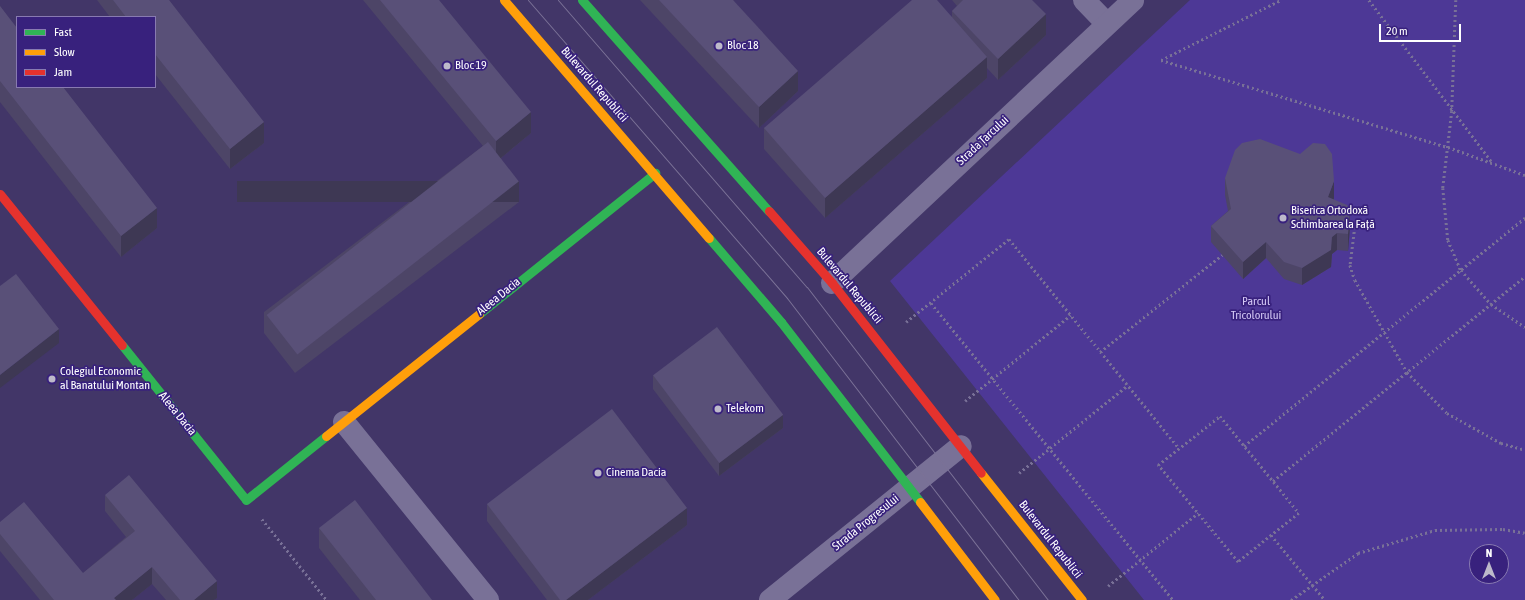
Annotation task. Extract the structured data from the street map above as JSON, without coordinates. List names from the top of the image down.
{
  "streets": {
    "main road": ["Bulevardul Republicii", "Aleea Dacia"],
    "street": ["Strada Țarcului", "Strada Progresului"]
  },
  "crossings": [
    ["Bulevardul Republicii", "Strada Țarcului"],
    ["Bulevardul Republicii", "Aleea Dacia"],
    ["Bulevardul Republicii", "Strada Progresului"]
  ],
  "parks": ["Parcul Tricolorului"],
  "places": [
    "Bloc 18",
    "Bloc 19",
    "Biserica Ortodoxă Schimbarea la Față",
    "Colegiul Economic al Banatului Montan",
    "Telekom",
    "Cinema Dacia"
  ],
  "legend": ["Fast", "Slow", "Jam"],
  "scale_bar": "20 m",
  "north": "top"
}
